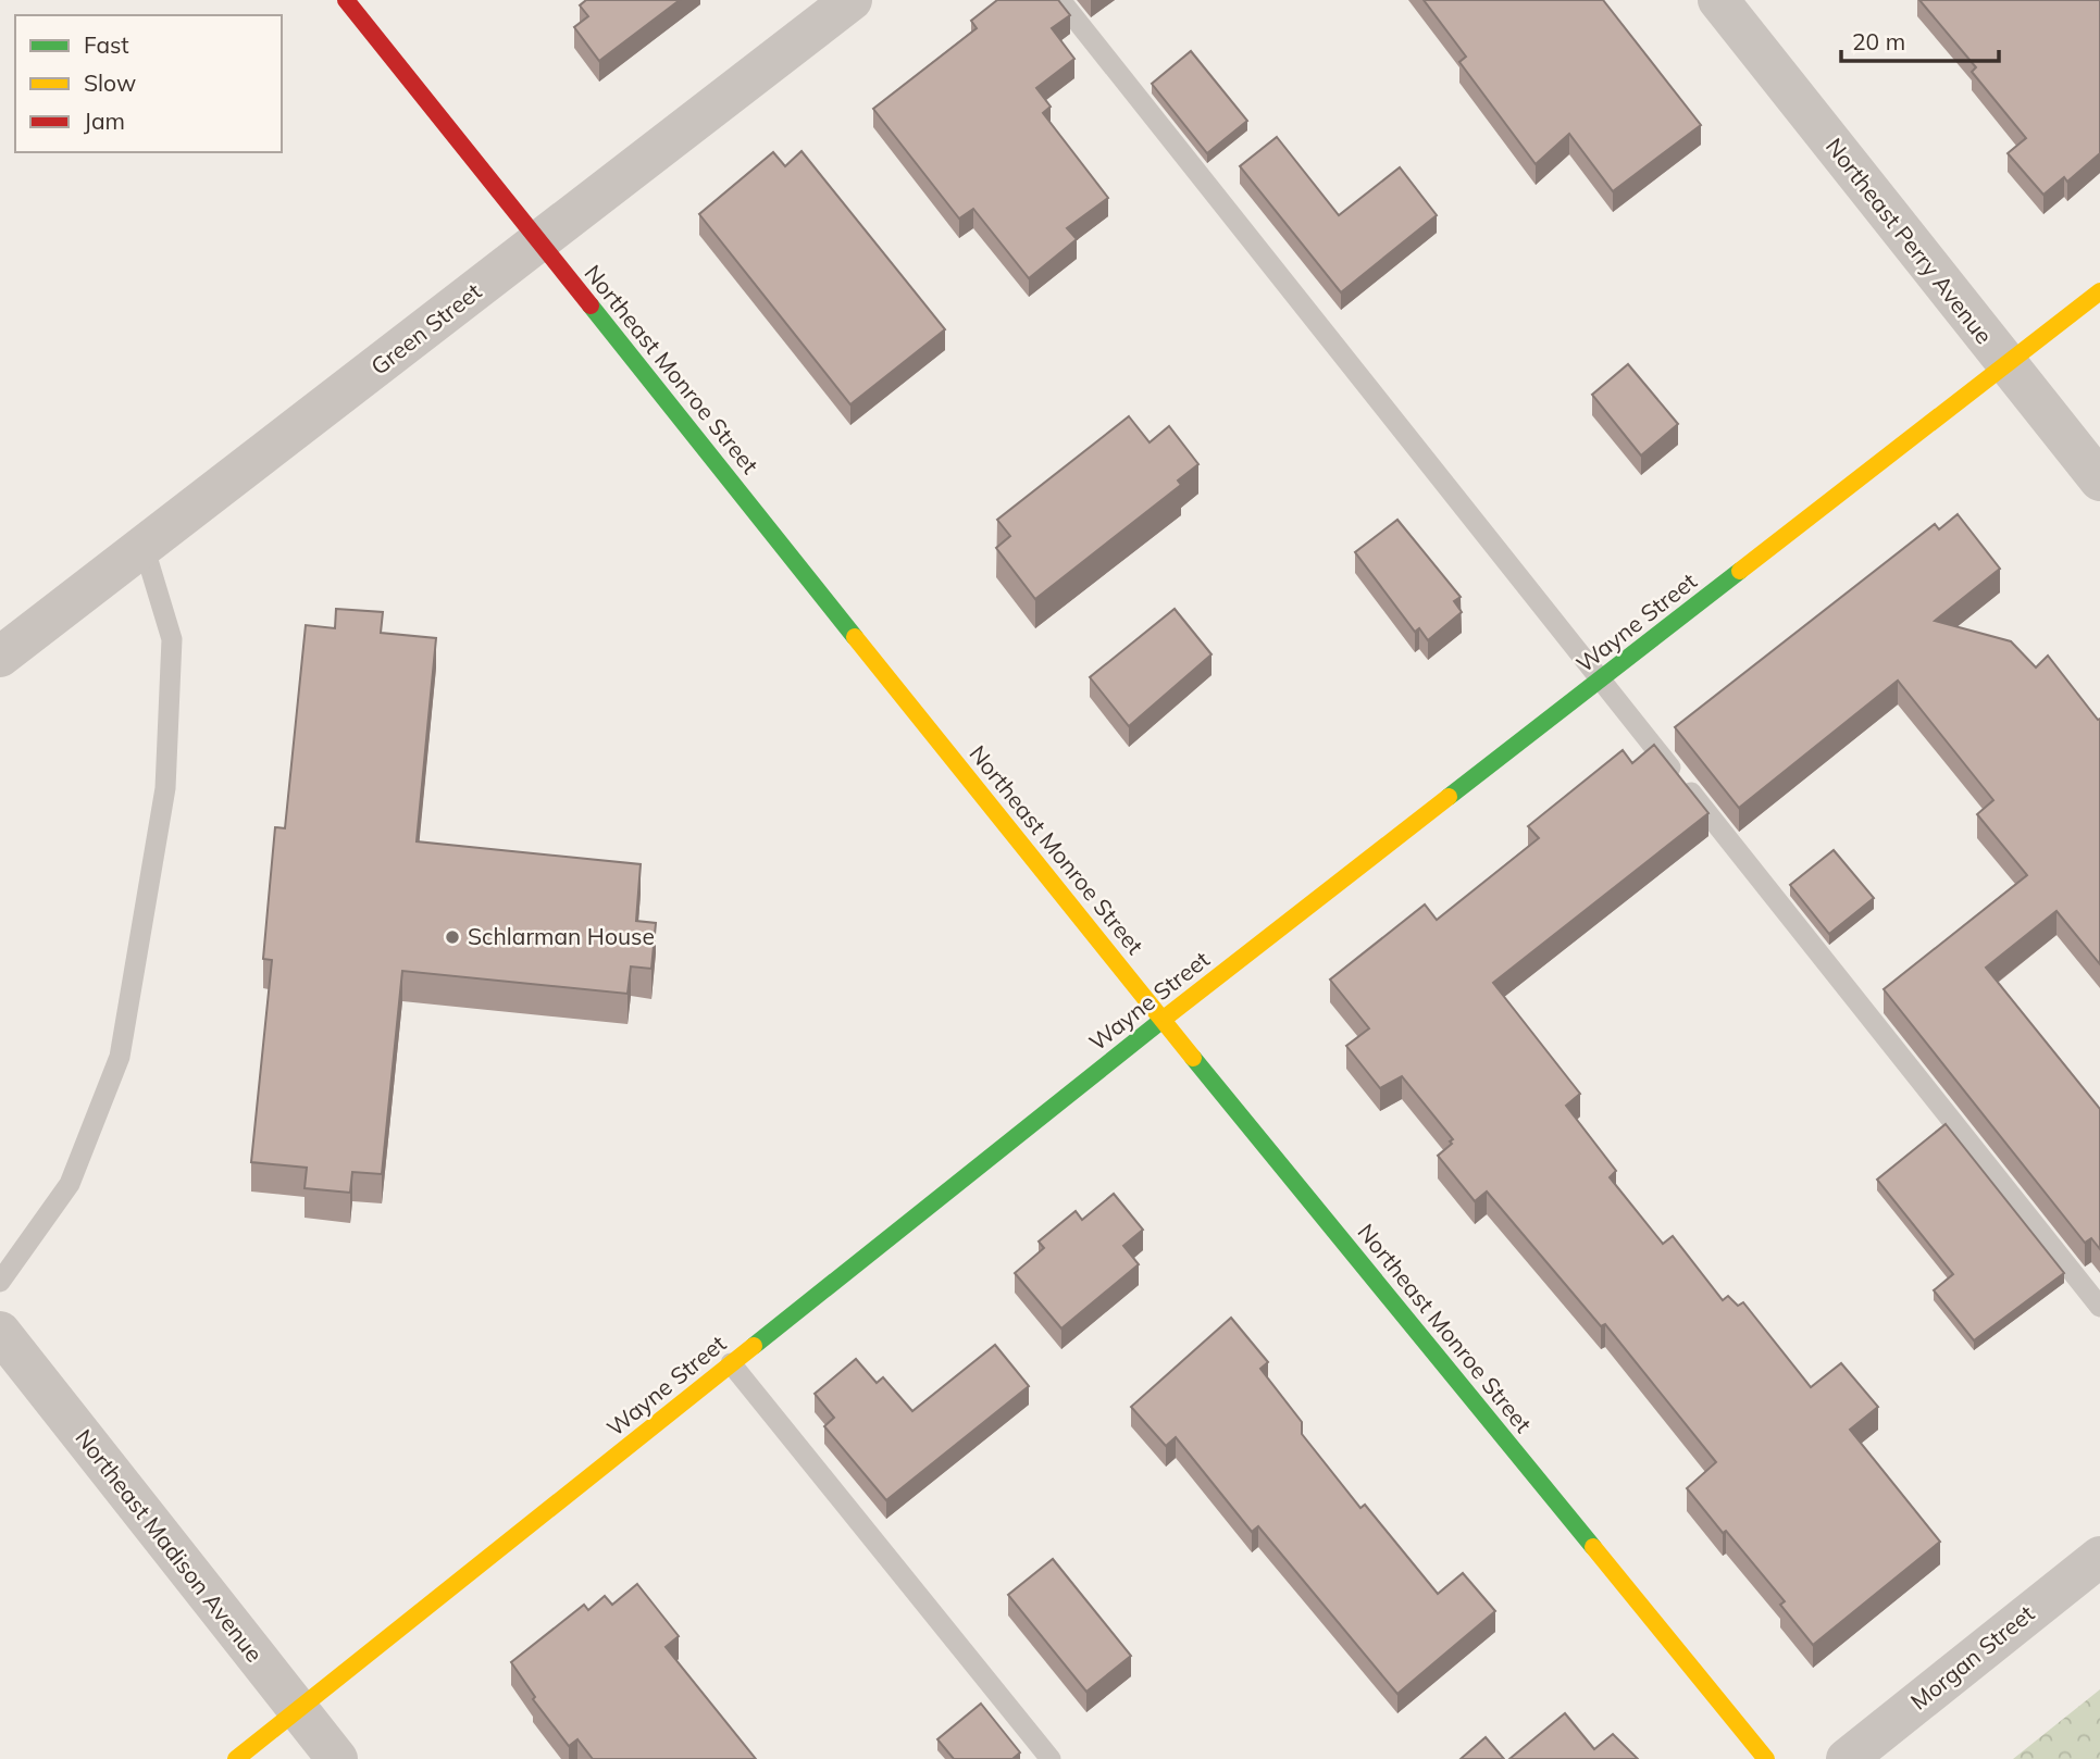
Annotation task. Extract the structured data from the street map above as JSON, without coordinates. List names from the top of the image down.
{
  "streets": {
    "street": [
      "Northeast Perry Avenue",
      "Green Street",
      "Northeast Monroe Street",
      "Wayne Street",
      "Northeast Madison Avenue",
      "Morgan Street"
    ]
  },
  "crossings": [
    ["Northeast Perry Avenue", "Wayne Street"],
    ["Green Street", "Northeast Monroe Street"],
    ["Northeast Monroe Street", "Wayne Street"],
    ["Wayne Street", "Northeast Madison Avenue"]
  ],
  "places": ["Schlarman House"],
  "legend": ["Fast", "Slow", "Jam"],
  "scale_bar": "20 m"
}
